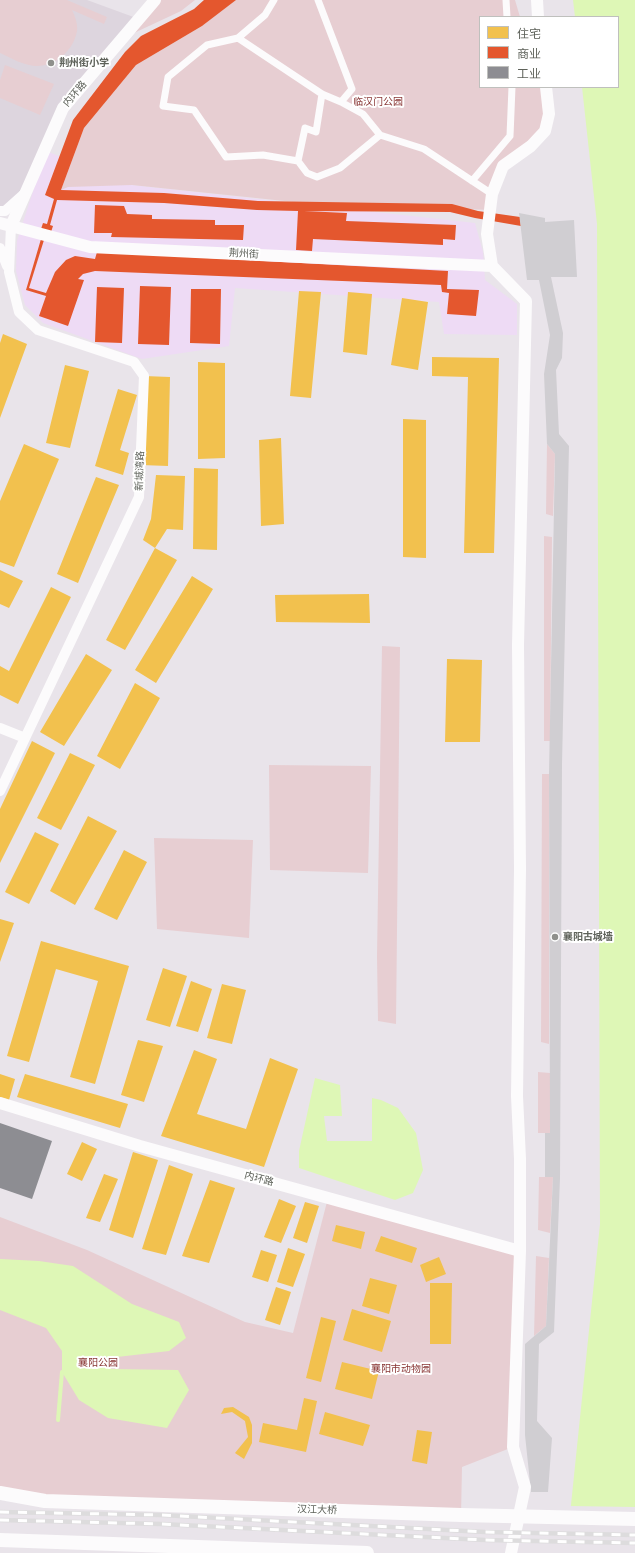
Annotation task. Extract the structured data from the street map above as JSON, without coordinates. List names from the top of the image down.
{
  "streets": {
    "main road": ["汉江大桥"],
    "street": ["内环路", "荆州街", "新城湾路"]
  },
  "crossings": [
    ["内环路", "荆州街"],
    ["内环路", "新城湾路"],
    ["荆州街", "新城湾路"]
  ],
  "parks": ["临汉门公园", "襄阳公园", "襄阳市动物园"],
  "places": ["荆州街小学", "襄阳古城墙"],
  "legend": ["住宅", "商业", "工业"]
}
